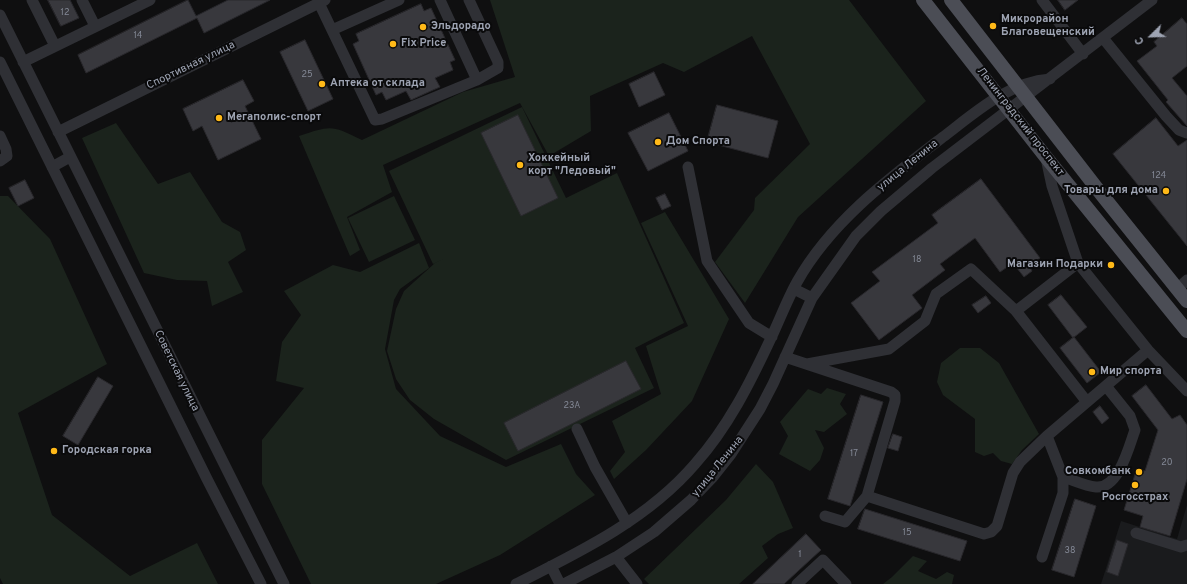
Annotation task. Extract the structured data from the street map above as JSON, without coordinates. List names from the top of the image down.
{
  "streets": {
    "main road": ["Ленинградский проспект"],
    "street": ["Спортивная улица", "улица Ленина", "Советская улица"]
  },
  "crossings": [
    ["Спортивная улица", "Советская улица"],
    ["Ленинградский проспект", "улица Ленина"]
  ],
  "places": [
    "Микрорайон Благовещенский",
    "Эльдорадо",
    "Fix Price",
    "Аптека от склада",
    "Мегаполис-спорт",
    "Дом Спорта",
    "Хоккейный корт \"Ледовый\"",
    "Товары для дома",
    "Магазин Подарки",
    "Мир спорта",
    "Городская горка",
    "Совкомбанк",
    "Росгосстрах"
  ],
  "house_numbers": [
    "12",
    "14",
    "25",
    "124",
    "18",
    "23А",
    "17",
    "20",
    "15",
    "38",
    "1"
  ],
  "north": "bottom left"
}
